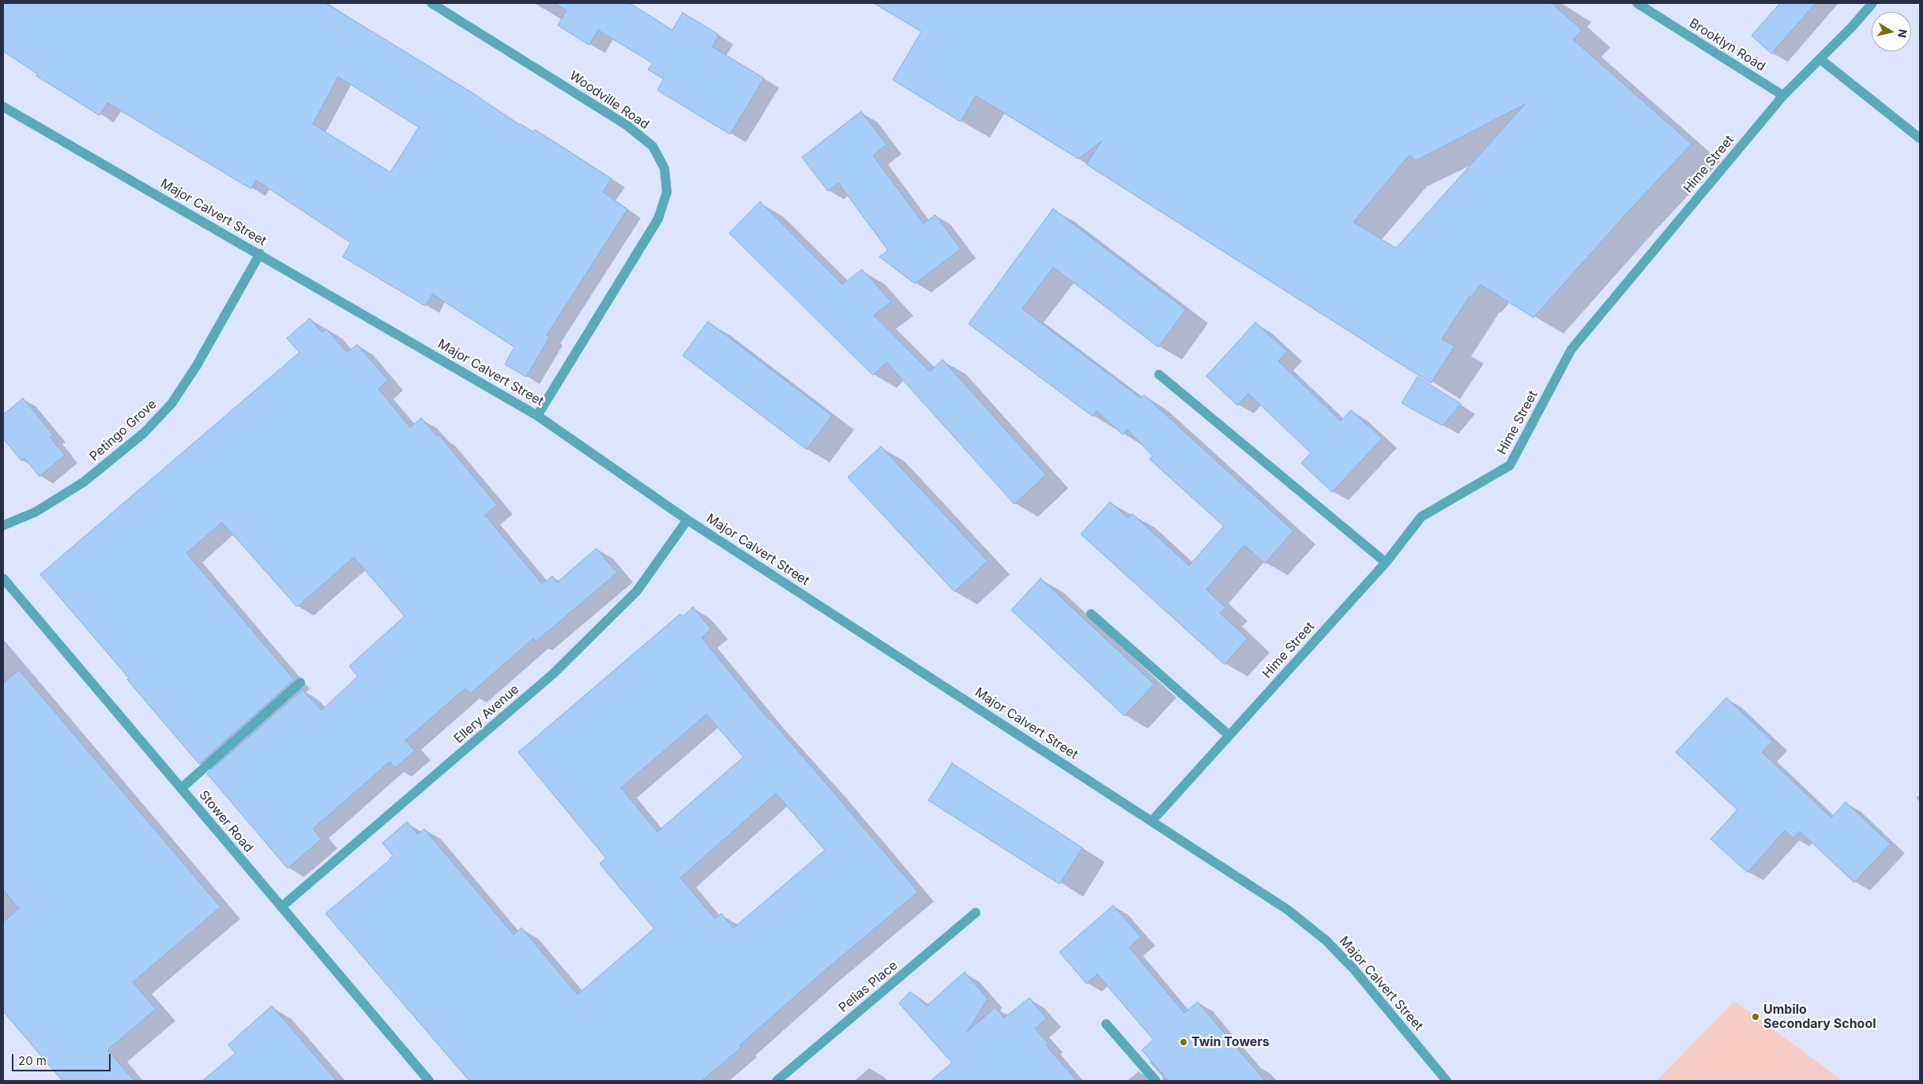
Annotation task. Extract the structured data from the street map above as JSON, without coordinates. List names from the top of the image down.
{
  "streets": {
    "street": [
      "Brooklyn Road",
      "Woodville Road",
      "Hime Street",
      "Major Calvert Street",
      "Petingo Grove",
      "Ellery Avenue",
      "Stower Road",
      "Pelias Place"
    ]
  },
  "crossings": [
    ["Brooklyn Road", "Hime Street"],
    ["Woodville Road", "Major Calvert Street"],
    ["Hime Street", "Major Calvert Street"],
    ["Major Calvert Street", "Petingo Grove"],
    ["Major Calvert Street", "Ellery Avenue"],
    ["Ellery Avenue", "Stower Road"]
  ],
  "places": ["Umbilo Secondary School", "Twin Towers"],
  "scale_bar": "20 m",
  "north": "right"
}
